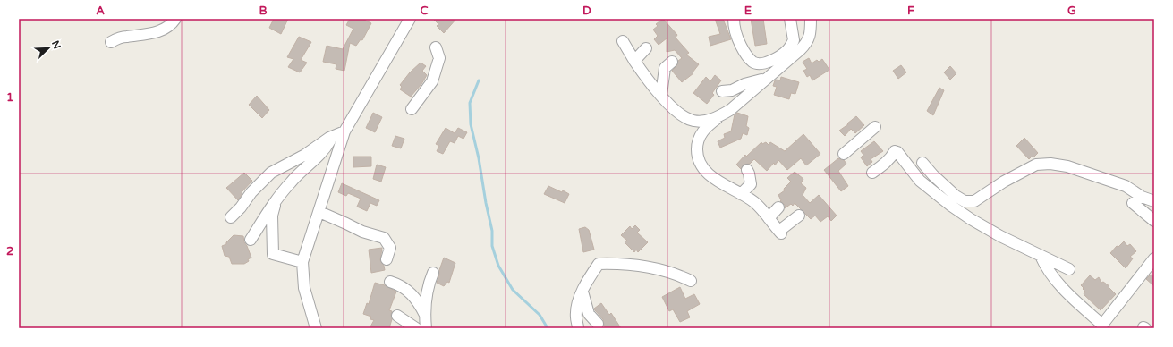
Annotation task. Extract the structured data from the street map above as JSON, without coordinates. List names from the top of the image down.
{
  "north": "top right",
  "grid": {
    "columns": [
      "A",
      "B",
      "C",
      "D",
      "E",
      "F",
      "G"
    ],
    "rows": ["1", "2"]
  }
}
